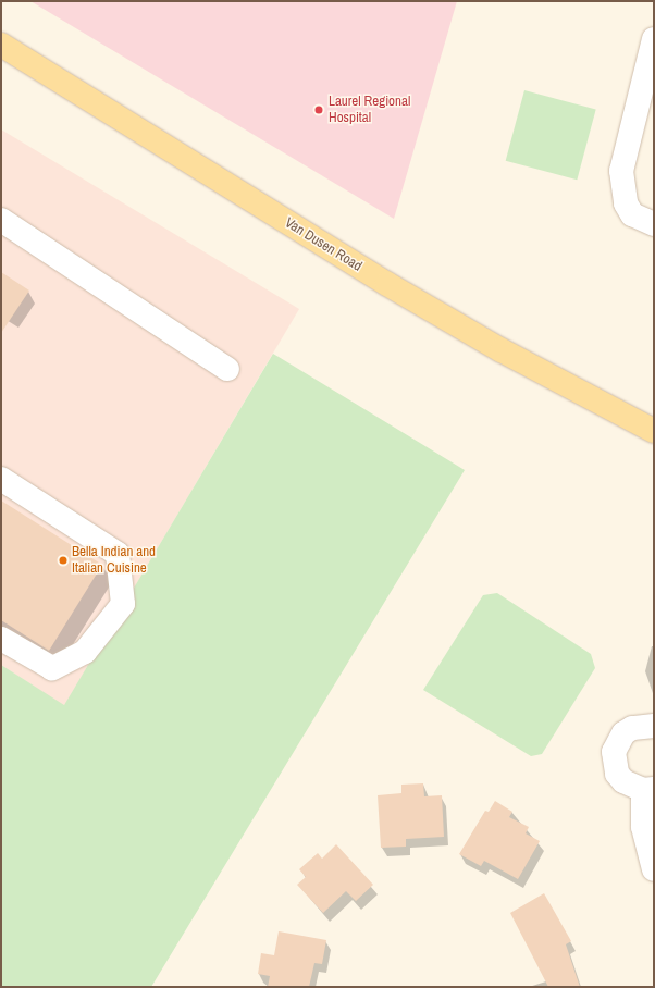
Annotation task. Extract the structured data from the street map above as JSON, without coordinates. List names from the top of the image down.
{
  "streets": {
    "main road": ["Van Dusen Road"]
  },
  "places": ["Laurel Regional Hospital", "Bella Indian and Italian Cuisine"]
}
